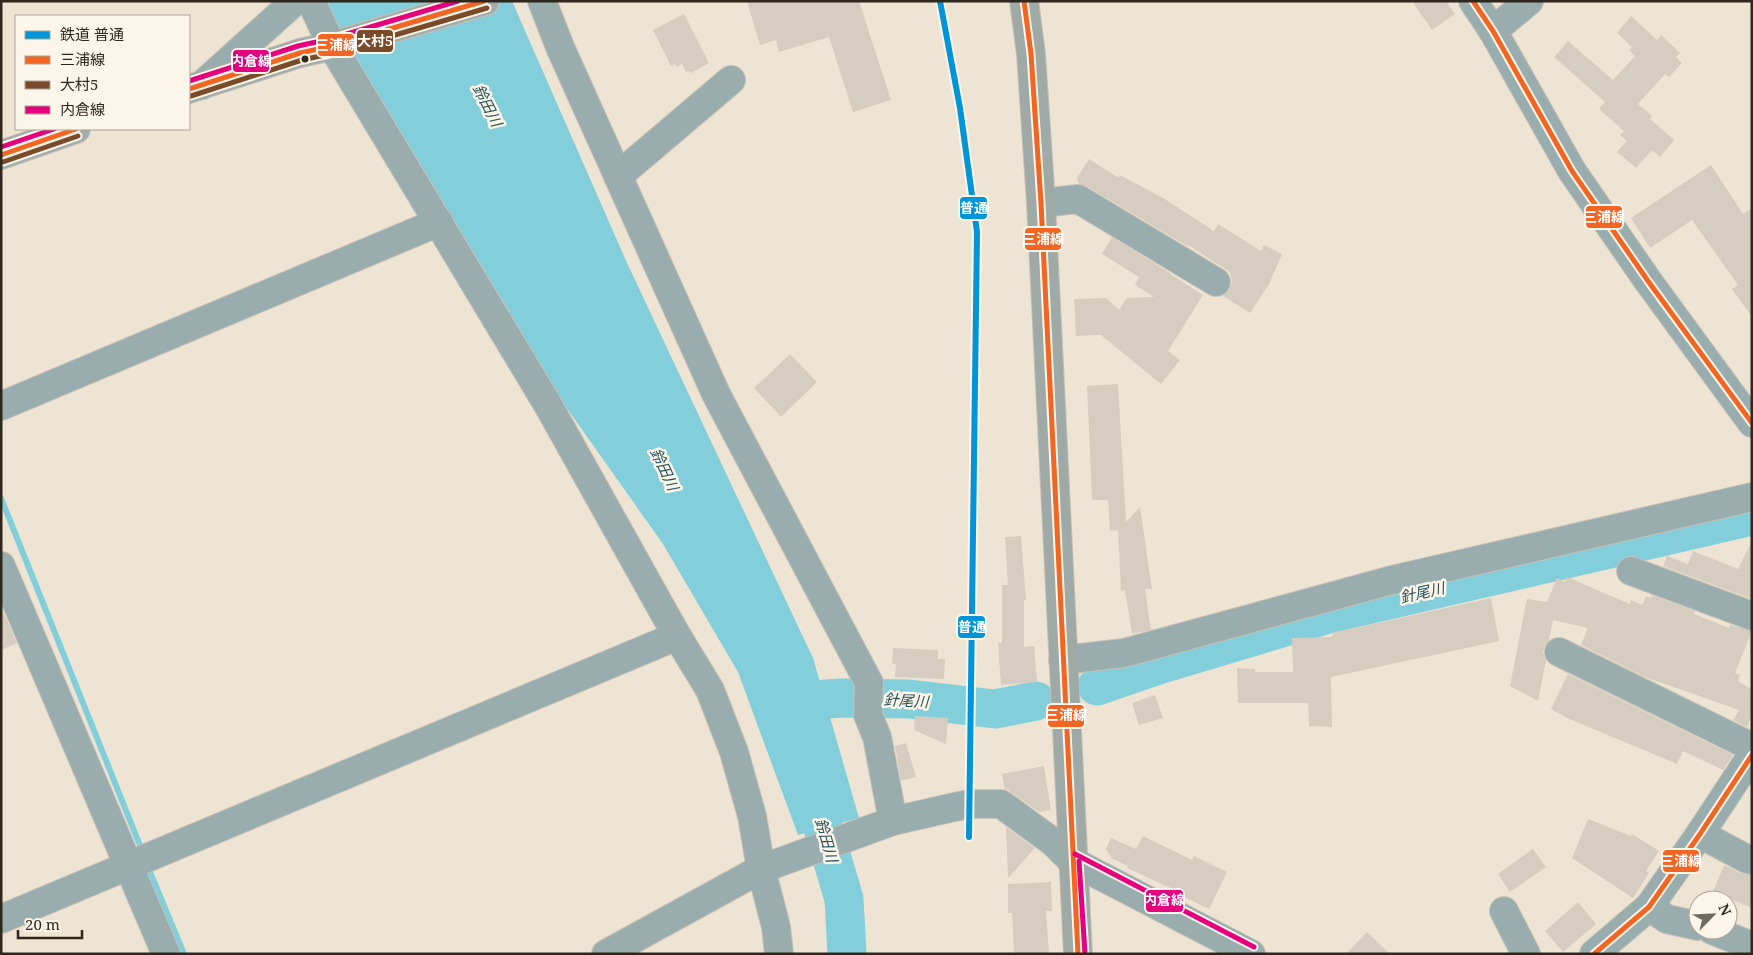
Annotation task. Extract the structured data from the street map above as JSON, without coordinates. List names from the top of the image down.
{
  "water": ["鈴田川", "針尾川"],
  "lines": [
    "rail line 普通",
    "transit line 三浦線",
    "transit line 内倉線",
    "transit line 大村5"
  ],
  "legend": [
    "鉄道 普通",
    "三浦線",
    "大村5",
    "内倉線"
  ],
  "scale_bar": "20 m",
  "north": "top right"
}
